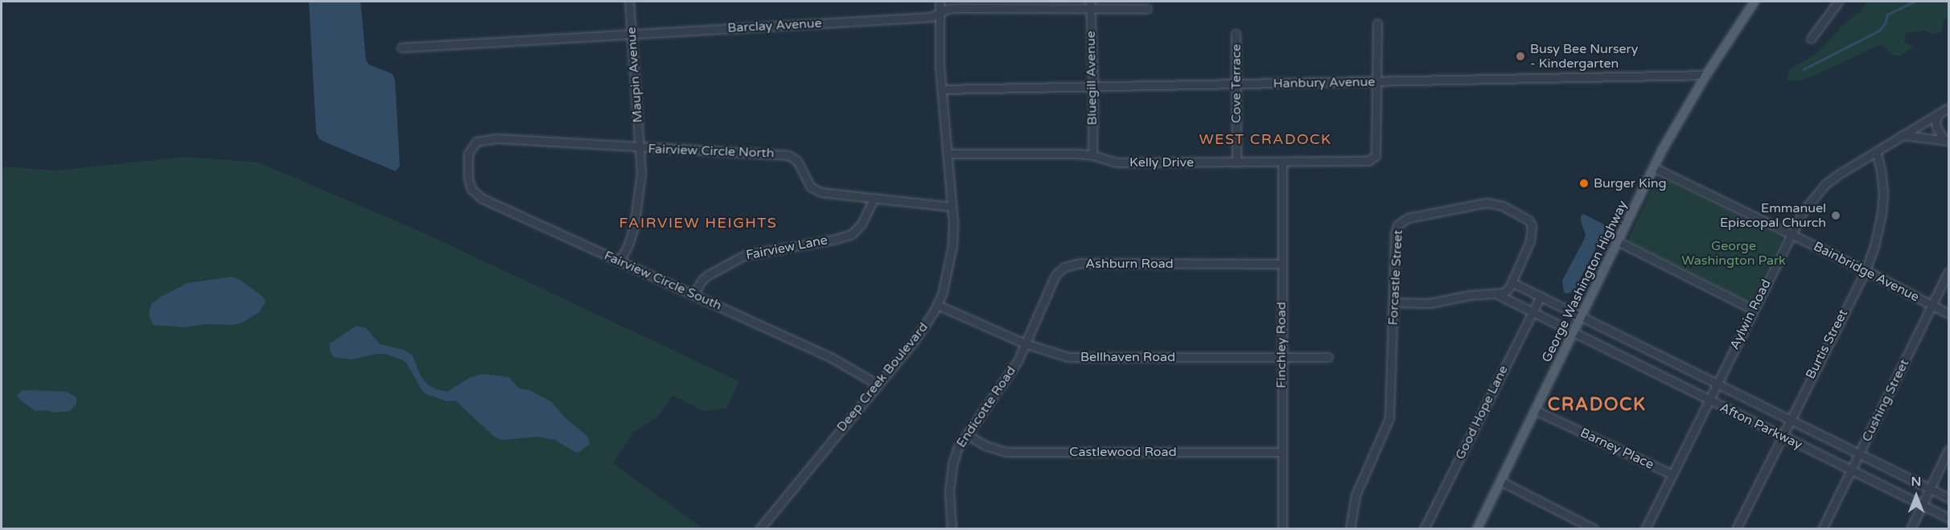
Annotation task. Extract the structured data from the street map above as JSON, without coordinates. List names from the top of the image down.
{
  "streets": {
    "main road": ["George Washington Highway"],
    "street": [
      "Barclay Avenue",
      "Maupin Avenue",
      "Bluegill Avenue",
      "Hanbury Avenue",
      "Cove Terrace",
      "Fairview Circle North",
      "Kelly Drive",
      "Fairview Lane",
      "Ashburn Road",
      "Bainbridge Avenue",
      "Forcastle Street",
      "Fairview Circle South",
      "Aylwin Road",
      "Burtis Street",
      "Finchley Road",
      "Bellhaven Road",
      "Deep Creek Boulevard",
      "Cushing Street",
      "Endicotte Road",
      "Good Hope Lane",
      "Afton Parkway",
      "Barney Place",
      "Castlewood Road"
    ]
  },
  "crossings": [
    ["Barclay Avenue", "Maupin Avenue"],
    ["Barclay Avenue", "Bluegill Avenue"],
    ["Barclay Avenue", "Deep Creek Boulevard"],
    ["Maupin Avenue", "Fairview Circle North"],
    ["Maupin Avenue", "Fairview Circle South"],
    ["Bluegill Avenue", "Hanbury Avenue"],
    ["Bluegill Avenue", "Kelly Drive"],
    ["Hanbury Avenue", "Cove Terrace"],
    ["Hanbury Avenue", "Kelly Drive"],
    ["Hanbury Avenue", "George Washington Highway"],
    ["Hanbury Avenue", "Deep Creek Boulevard"],
    ["Cove Terrace", "Kelly Drive"],
    ["Fairview Circle North", "Fairview Lane"],
    ["Fairview Circle North", "Fairview Circle South"],
    ["Fairview Circle North", "Deep Creek Boulevard"],
    ["Kelly Drive", "Finchley Road"],
    ["Kelly Drive", "Deep Creek Boulevard"],
    ["Fairview Lane", "Fairview Circle South"],
    ["Ashburn Road", "Finchley Road"],
    ["Ashburn Road", "Bellhaven Road"],
    ["Ashburn Road", "Endicotte Road"],
    ["Bainbridge Avenue", "George Washington Highway"],
    ["Bainbridge Avenue", "Aylwin Road"],
    ["Bainbridge Avenue", "Burtis Street"],
    ["Bainbridge Avenue", "Cushing Street"],
    ["Forcastle Street", "Afton Parkway"],
    ["Fairview Circle South", "Deep Creek Boulevard"],
    ["George Washington Highway", "Afton Parkway"],
    ["George Washington Highway", "Barney Place"],
    ["Aylwin Road", "Burtis Street"],
    ["Aylwin Road", "Afton Parkway"],
    ["Aylwin Road", "Barney Place"],
    ["Burtis Street", "Afton Parkway"],
    ["Finchley Road", "Bellhaven Road"],
    ["Finchley Road", "Castlewood Road"],
    ["Bellhaven Road", "Deep Creek Boulevard"],
    ["Bellhaven Road", "Endicotte Road"],
    ["Cushing Street", "Afton Parkway"],
    ["Endicotte Road", "Castlewood Road"],
    ["Good Hope Lane", "Afton Parkway"]
  ],
  "districts": ["WEST CRADOCK", "FAIRVIEW HEIGHTS", "CRADOCK"],
  "parks": ["George Washington Park"],
  "places": ["Busy Bee Nursery - Kindergarten", "Burger King", "Emmanuel Episcopal Church"],
  "north": "top"
}
